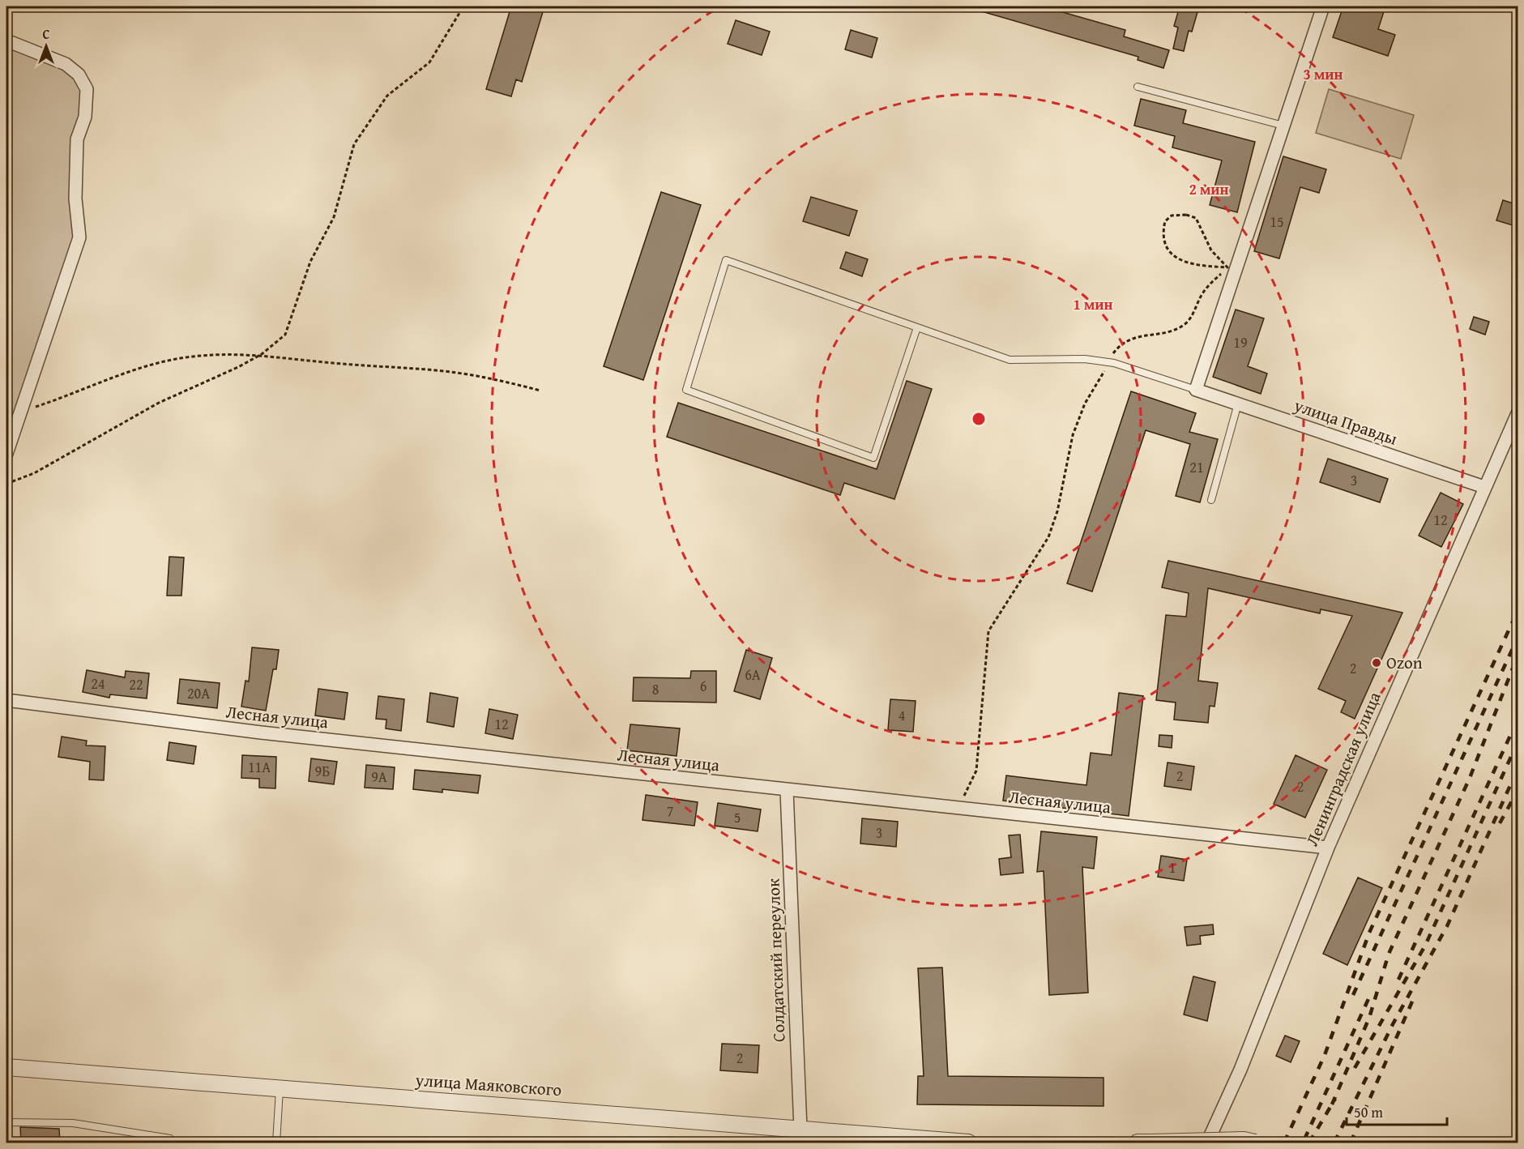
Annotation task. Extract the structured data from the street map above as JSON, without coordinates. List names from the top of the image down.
{
  "streets": {
    "street": [
      "улица Правды",
      "Лесная улица",
      "Ленинградская улица",
      "Солдатский переулок",
      "улица Маяковского"
    ]
  },
  "crossings": [
    ["улица Правды", "Ленинградская улица"],
    ["Лесная улица", "Ленинградская улица"],
    ["Лесная улица", "Солдатский переулок"],
    ["Солдатский переулок", "улица Маяковского"]
  ],
  "places": ["Ozon"],
  "house_numbers": [
    "15",
    "19",
    "21",
    "3",
    "12",
    "2",
    "6А",
    "24",
    "22",
    "6",
    "8",
    "20А",
    "4",
    "12",
    "11А",
    "9Б",
    "2",
    "9А",
    "2",
    "7",
    "5",
    "3",
    "1",
    "2"
  ],
  "scale_bar": "50 m",
  "north": "top",
  "rings": ["3 мин", "2 мин", "1 мин"]
}
